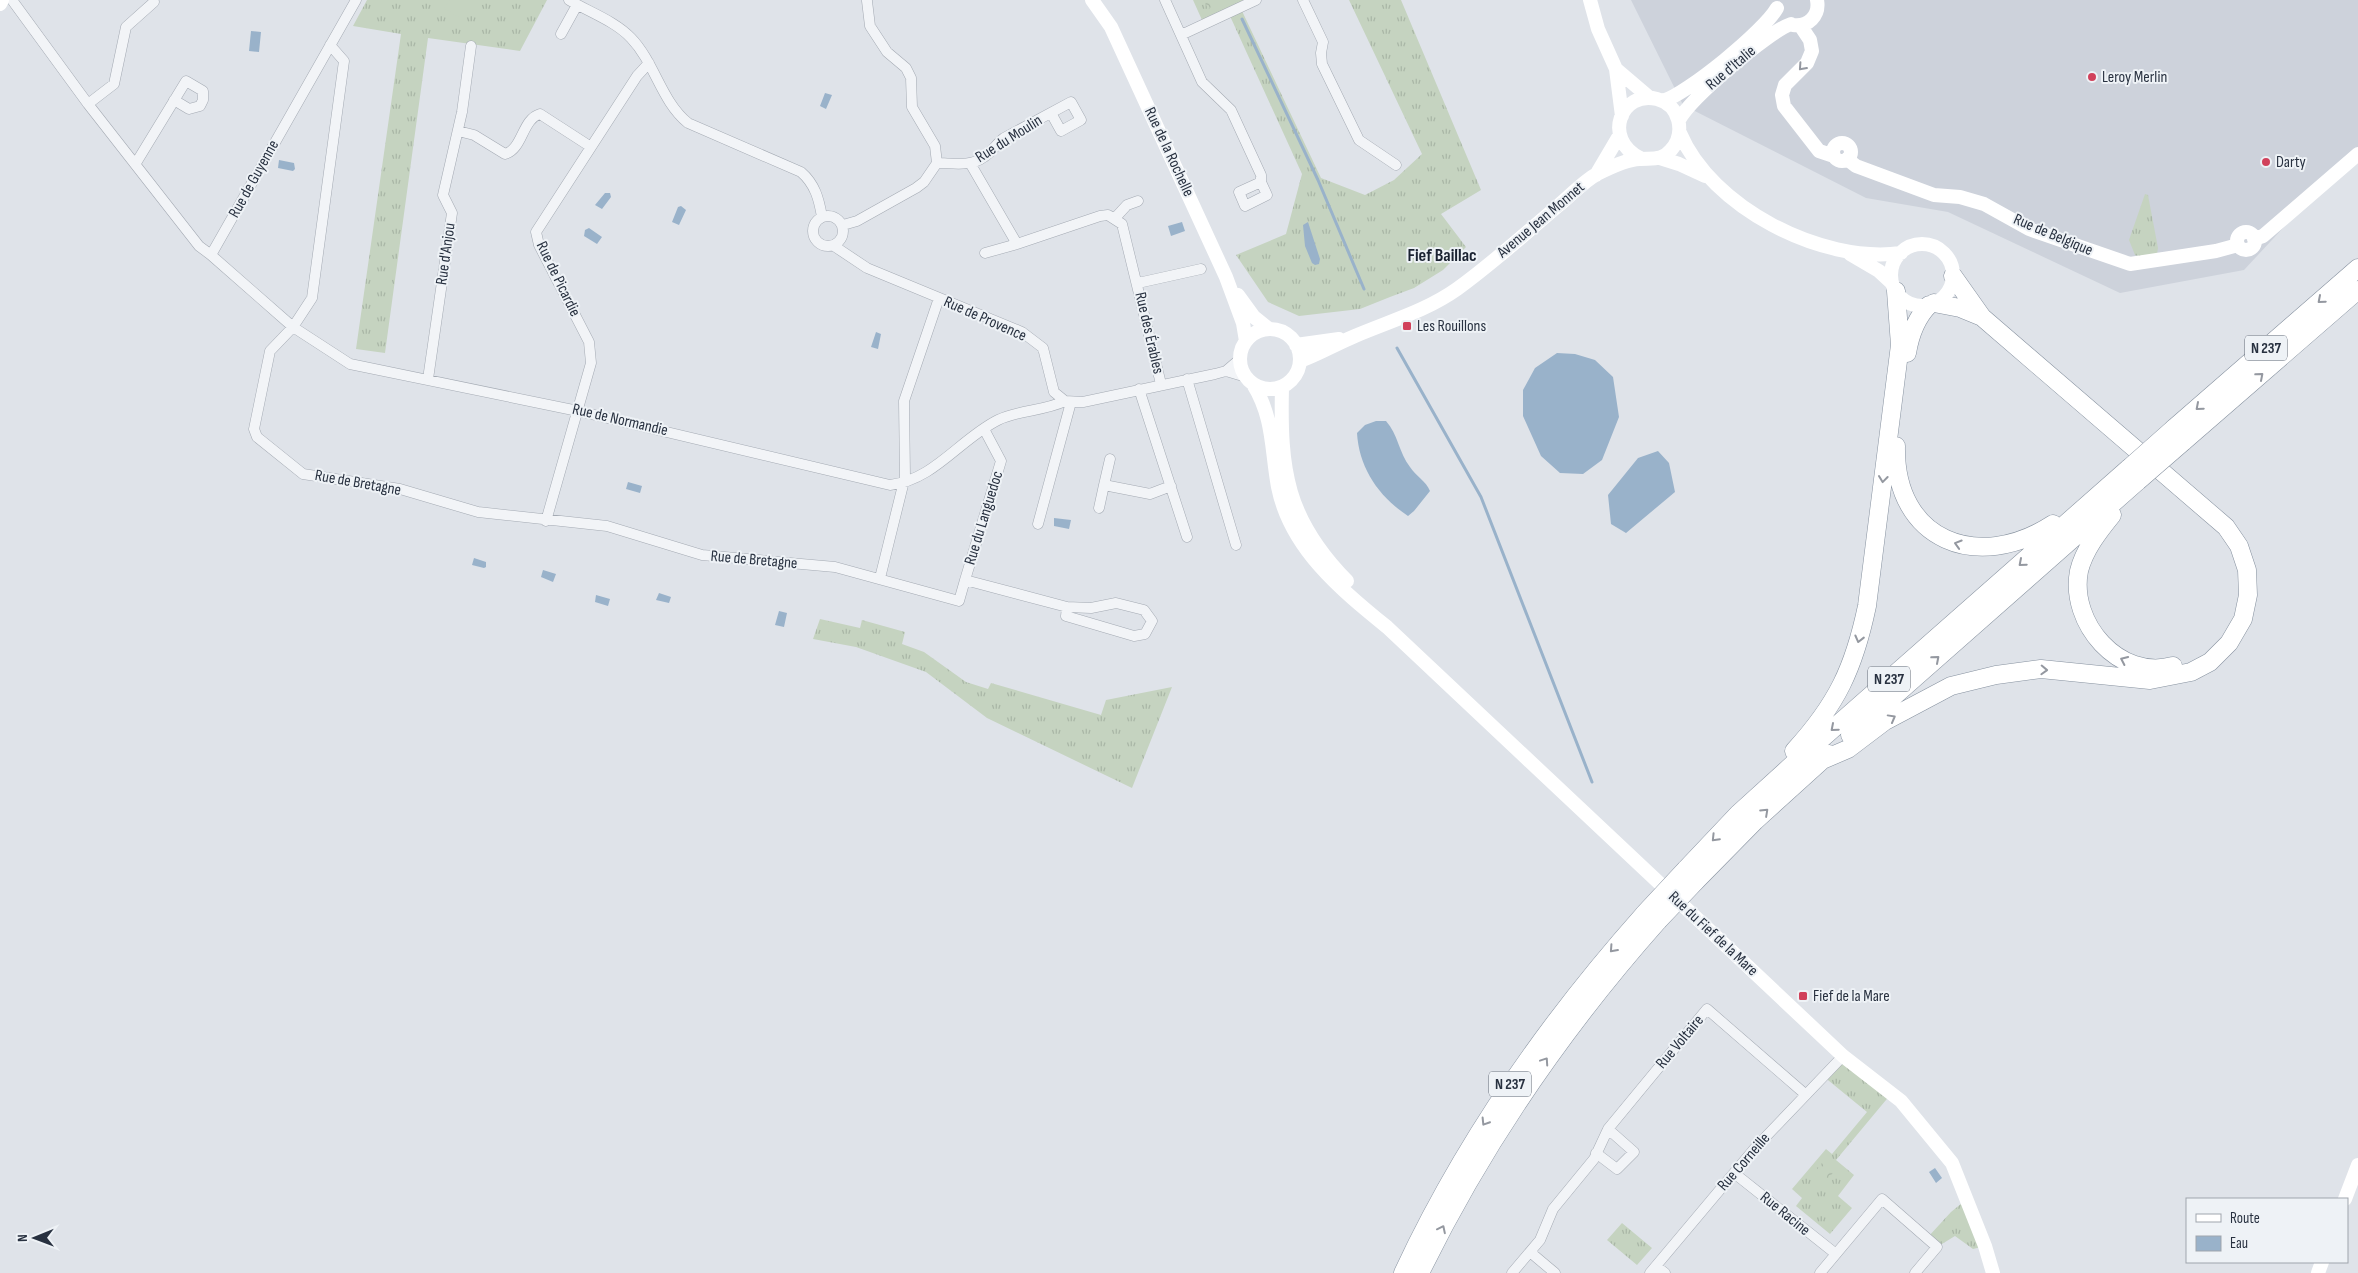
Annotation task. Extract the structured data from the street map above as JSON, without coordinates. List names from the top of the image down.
{
  "streets": {
    "highway": ["N 237"],
    "main road": [
      "Rue d'Italie",
      "Rue de la Rochelle",
      "Avenue Jean Monnet",
      "Rue de Belgique",
      "Rue du Fief de la Mare"
    ],
    "street": [
      "Rue du Moulin",
      "Rue de Guyenne",
      "Rue d'Anjou",
      "Rue de Picardie",
      "Rue de Provence",
      "Rue des Érables",
      "Rue de Normandie",
      "Rue de Bretagne",
      "Rue du Languedoc",
      "Rue Voltaire",
      "Rue Corneille",
      "Rue Racine"
    ]
  },
  "crossings": [
    ["Rue d'Italie", "Avenue Jean Monnet"],
    ["Rue d'Italie", "Rue de Belgique"],
    ["Rue de la Rochelle", "Avenue Jean Monnet"],
    ["Rue de la Rochelle", "Rue du Fief de la Mare"],
    ["Rue de Guyenne", "Rue de Normandie"],
    ["Rue de Guyenne", "Rue de Bretagne"],
    ["Avenue Jean Monnet", "Rue du Fief de la Mare"],
    ["Rue d'Anjou", "Rue de Normandie"],
    ["Rue de Picardie", "Rue de Normandie"],
    ["Rue de Picardie", "Rue de Bretagne"],
    ["Rue de Normandie", "Rue de Bretagne"],
    ["Rue de Normandie", "Rue du Languedoc"],
    ["Rue de Bretagne", "Rue du Languedoc"],
    ["Rue du Fief de la Mare", "Rue Corneille"],
    ["Rue Voltaire", "Rue Corneille"],
    ["Rue Corneille", "Rue Racine"]
  ],
  "districts": ["Fief Baillac"],
  "places": {
    "other": ["Leroy Merlin", "Darty"],
    "transit": ["Les Rouillons", "Fief de la Mare"]
  },
  "legend": ["Route", "Eau"],
  "north": "left"
}
